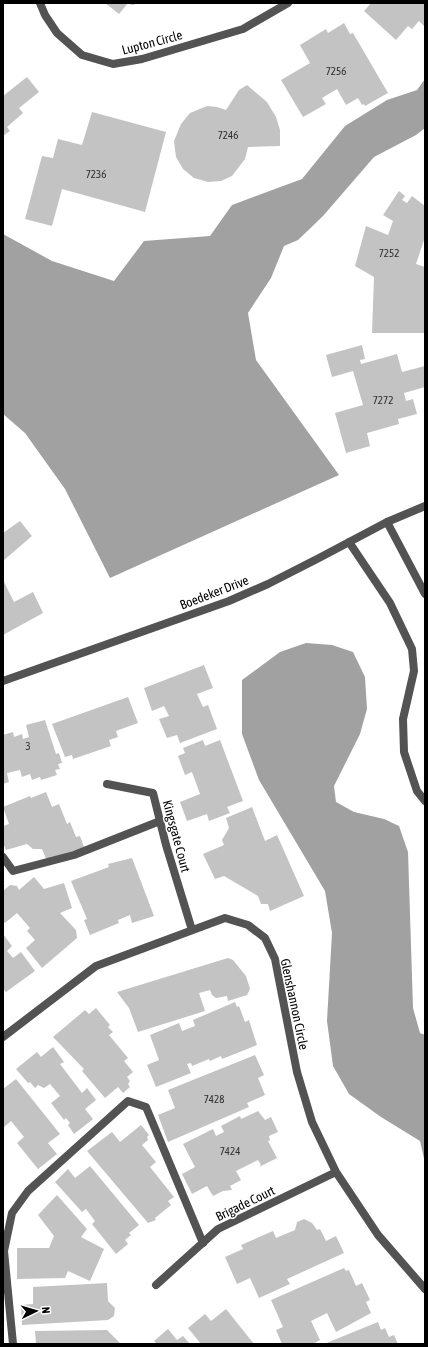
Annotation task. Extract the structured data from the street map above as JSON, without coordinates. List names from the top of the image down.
{
  "streets": {
    "street": [
      "Lupton Circle",
      "Boedeker Drive",
      "Kingsgate Court",
      "Glenshannon Circle",
      "Brigade Court"
    ]
  },
  "crossings": [
    ["Kingsgate Court", "Glenshannon Circle"],
    ["Glenshannon Circle", "Brigade Court"]
  ],
  "house_numbers": [
    "7256",
    "7246",
    "7236",
    "7252",
    "7272",
    "3",
    "7428",
    "7424"
  ],
  "north": "right"
}
